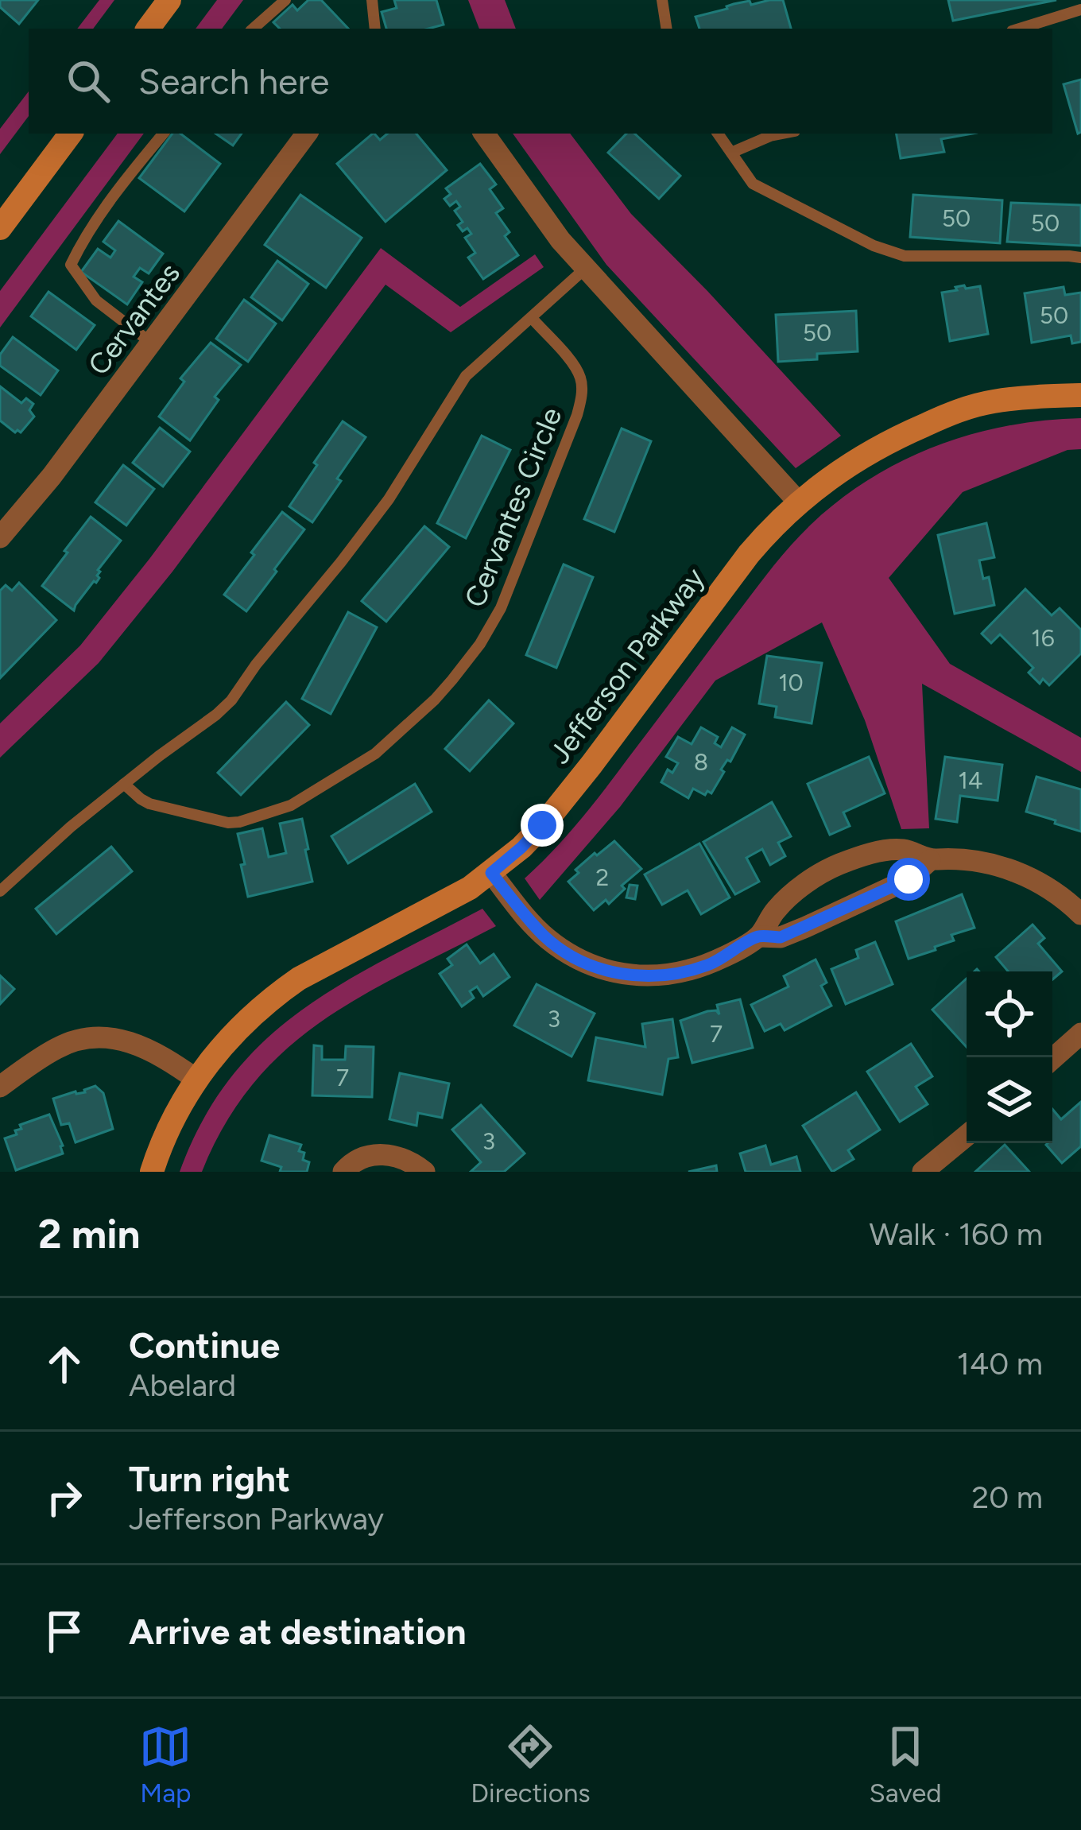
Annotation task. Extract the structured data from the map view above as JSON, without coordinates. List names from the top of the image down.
{
  "streets": {
    "street": ["Cervantes", "Jefferson Parkway"],
    "lane": ["Cervantes Circle"]
  },
  "house_numbers": [
    "50",
    "50",
    "50",
    "50",
    "16",
    "10",
    "8",
    "14",
    "2",
    "3",
    "7",
    "7",
    "3"
  ],
  "page": {
    "search": "Search here",
    "heading": ["2 min", "Walk · 160 m"],
    "list": [
      ["Continue", "Abelard", "140 m"],
      ["Turn right", "Jefferson Parkway", "20 m"],
      "Arrive at destination"
    ],
    "nav": ["Map", "Directions", "Saved"]
  }
}
